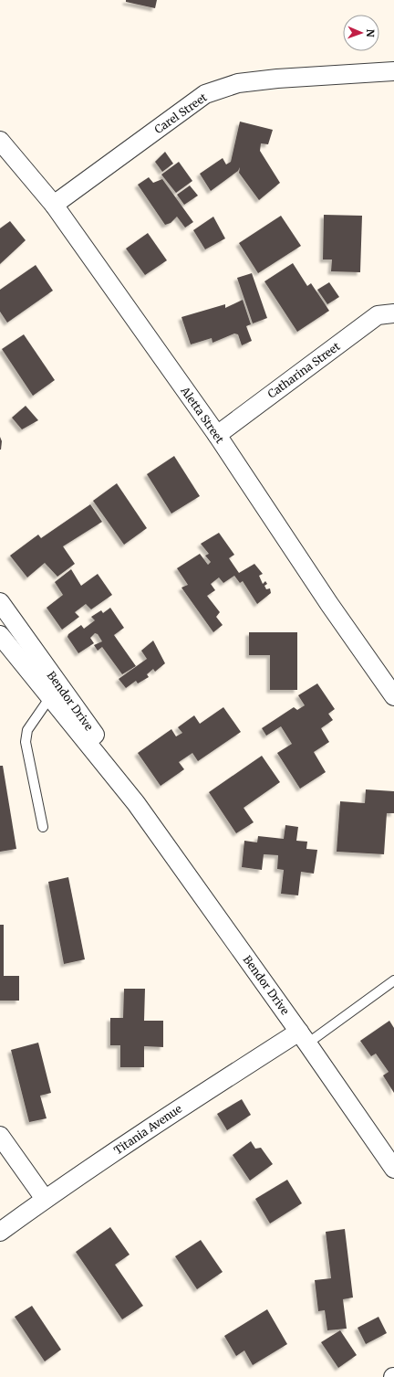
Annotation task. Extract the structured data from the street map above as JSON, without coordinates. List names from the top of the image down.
{
  "streets": {
    "street": [
      "Carel Street",
      "Catharina Street",
      "Aletta Street",
      "Bendor Drive",
      "Titania Avenue"
    ]
  },
  "crossings": [
    ["Carel Street", "Aletta Street"],
    ["Catharina Street", "Aletta Street"],
    ["Bendor Drive", "Titania Avenue"]
  ],
  "north": "right"
}
